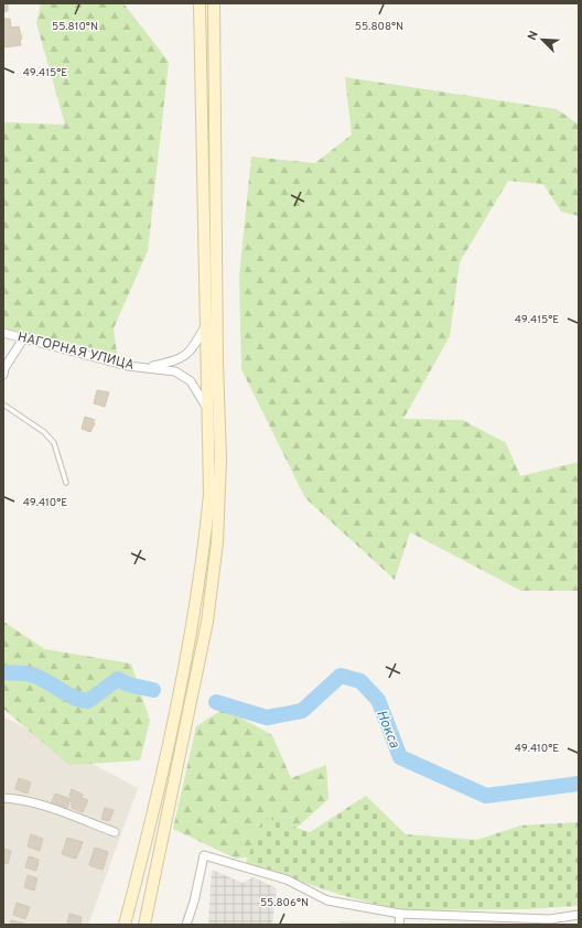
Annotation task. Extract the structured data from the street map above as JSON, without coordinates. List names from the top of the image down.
{
  "streets": {
    "street": ["НАГОРНАЯ УЛИЦА"]
  },
  "water": ["Нокса"],
  "north": "top left",
  "coordinates": [
    "55.810°N",
    "55.808°N",
    "49.415°E",
    "49.410°E",
    "55.806°N"
  ]
}
